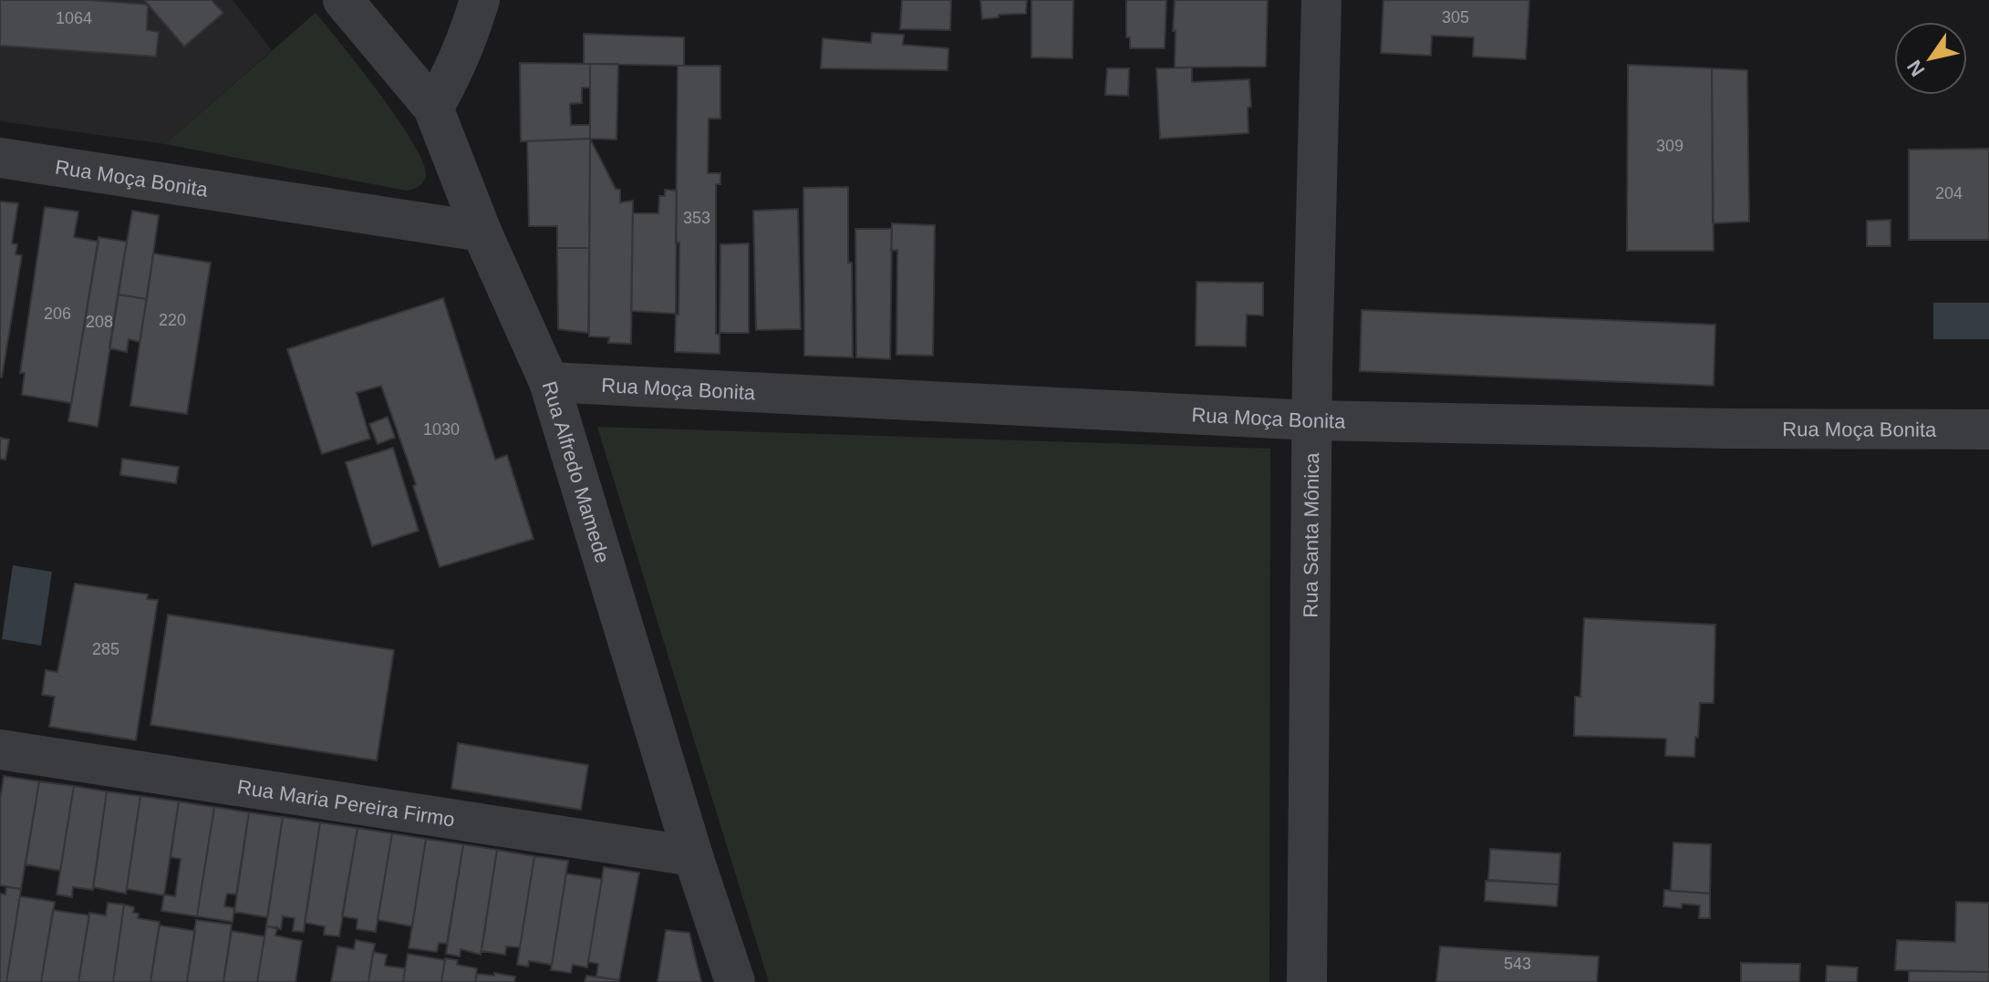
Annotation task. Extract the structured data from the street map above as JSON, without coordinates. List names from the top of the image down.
{
  "streets": {
    "street": [
      "Rua Moça Bonita",
      "Rua Alfredo Mamede",
      "Rua Santa Mônica",
      "Rua Maria Pereira Firmo"
    ]
  },
  "crossings": [
    ["Rua Moça Bonita", "Rua Alfredo Mamede"],
    ["Rua Moça Bonita", "Rua Santa Mônica"],
    ["Rua Alfredo Mamede", "Rua Maria Pereira Firmo"]
  ],
  "house_numbers": [
    "305",
    "1064",
    "309",
    "204",
    "353",
    "206",
    "220",
    "208",
    "1030",
    "285",
    "543"
  ],
  "north": "bottom left"
}
